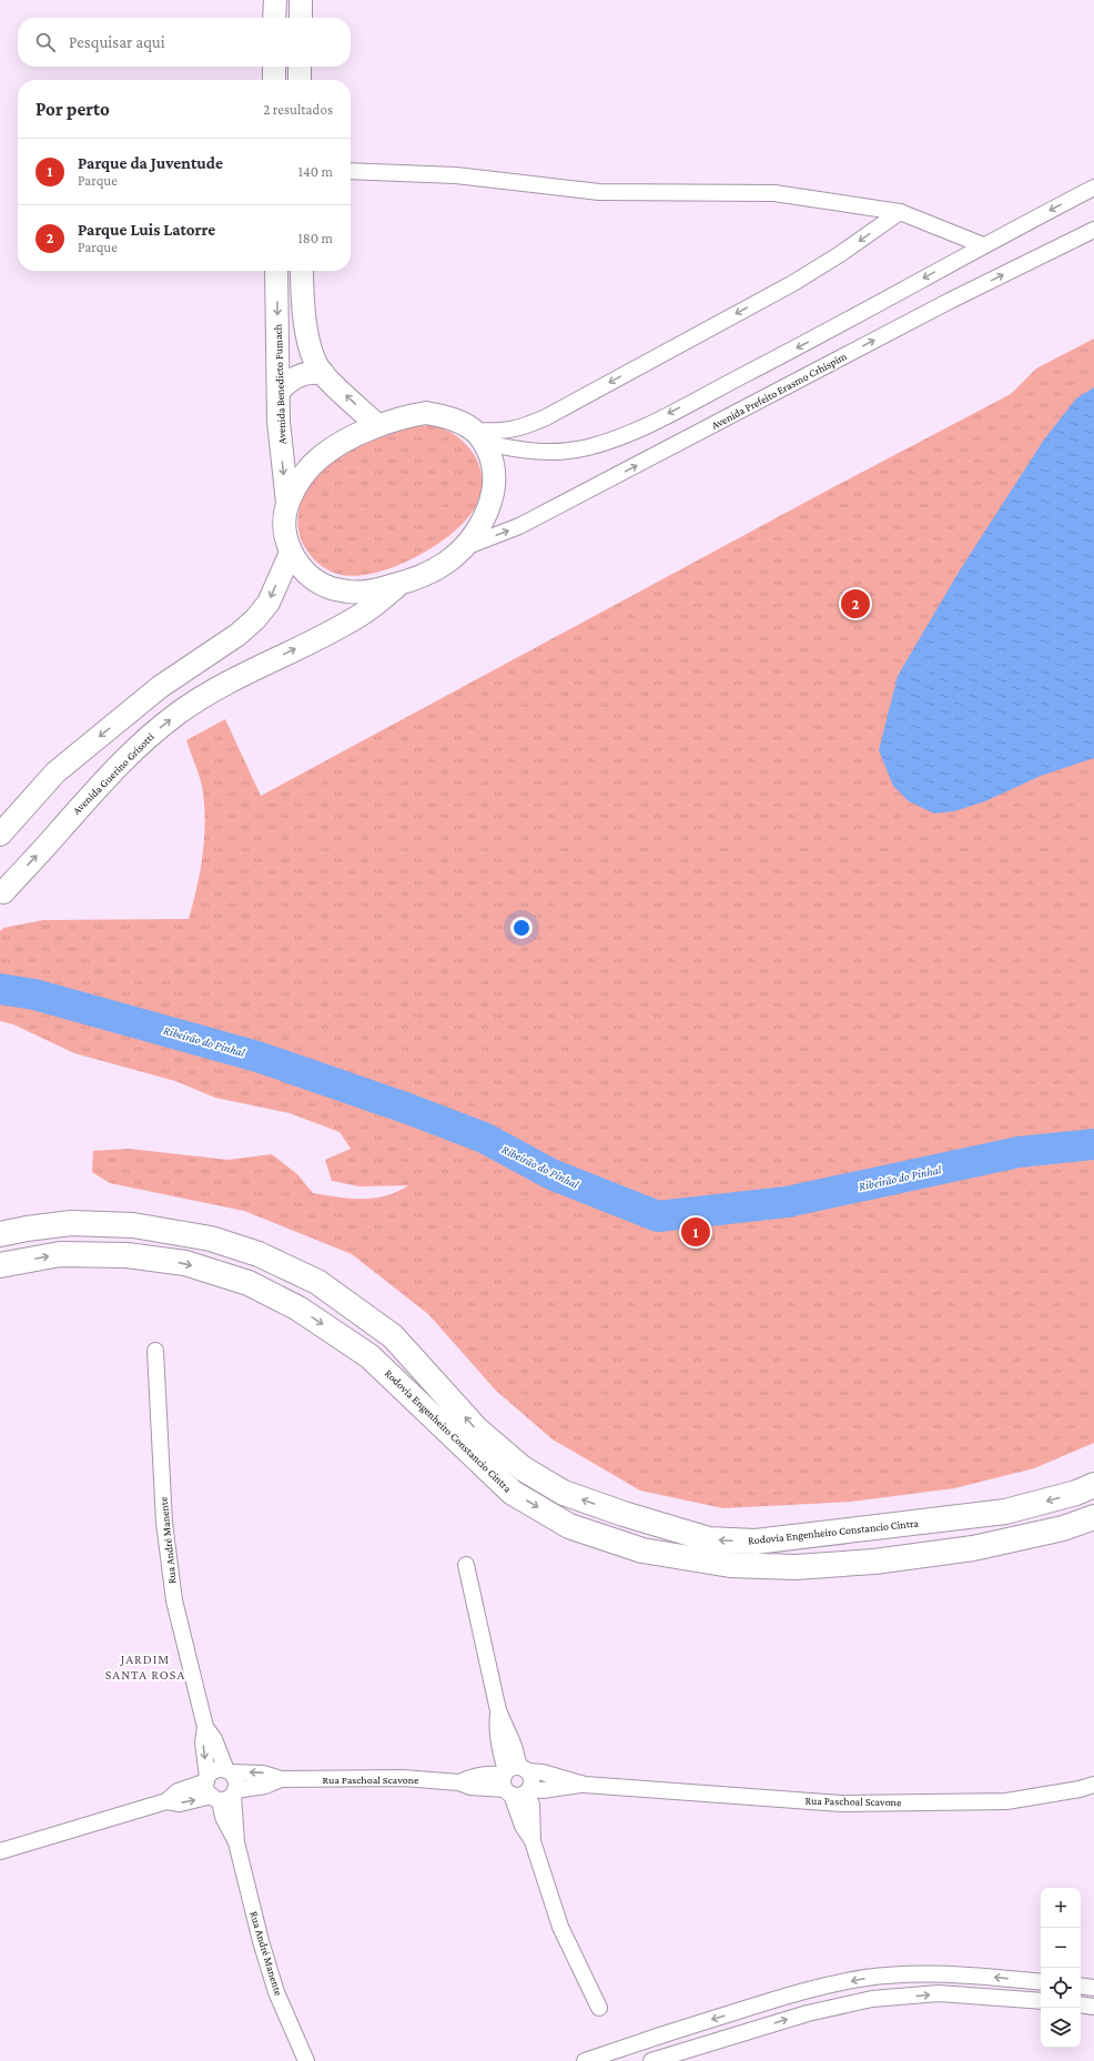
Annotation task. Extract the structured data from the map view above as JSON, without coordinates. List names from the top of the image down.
{
  "streets": {
    "highway": ["Rodovia Engenheiro Constancio Cintra"],
    "main road": ["Avenida Benedicto Fumach", "Avenida Guerino Grisotti"],
    "street": ["Avenida Prefeito Erasmo Crhispim", "Rua André Manente", "Rua Paschoal Scavone"]
  },
  "crossings": [
    ["Rua André Manente", "Rua Paschoal Scavone"]
  ],
  "districts": ["JARDIM SANTA ROSA"],
  "water": ["Ribeirão do Pinhal"],
  "page": {
    "search": "Pesquisar aqui",
    "heading": ["Por perto", "2 resultados"],
    "list": [
      {
        "mark": "1",
        "name": "Parque da Juventude",
        "note": "Parque",
        "value": "140 m"
      },
      {
        "mark": "2",
        "name": "Parque Luis Latorre",
        "note": "Parque",
        "value": "180 m"
      }
    ],
    "pins": ["2", "1"],
    "map_buttons": ["+", "−"]
  }
}
